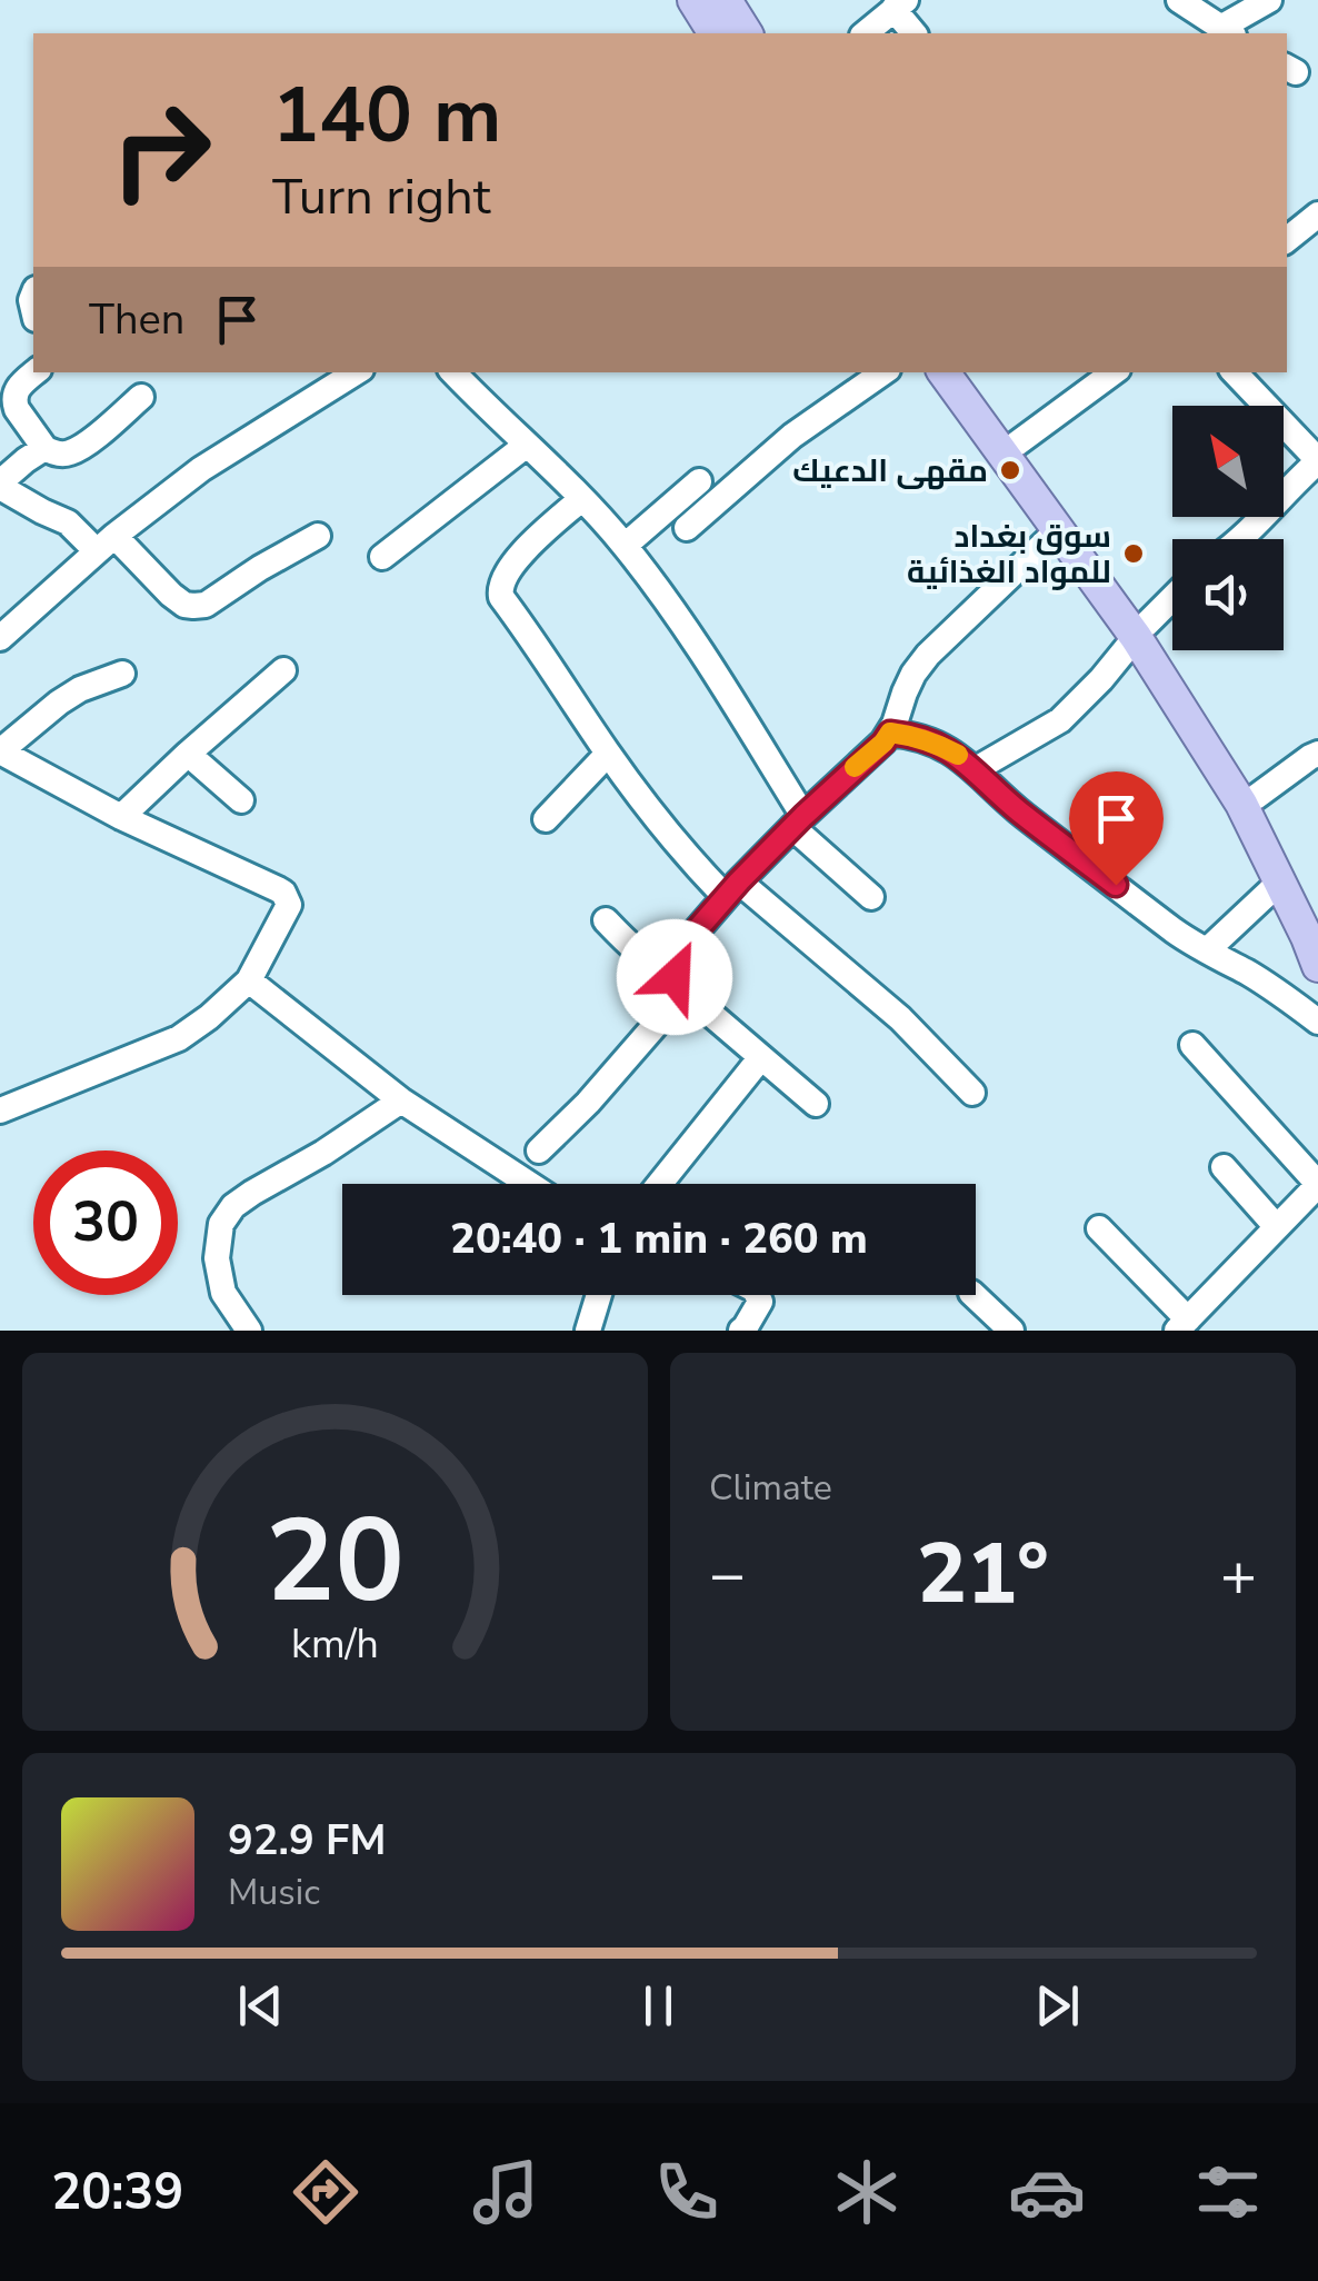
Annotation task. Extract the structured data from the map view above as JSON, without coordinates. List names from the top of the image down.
{
  "places": ["مقهى الدعيك", "سوق بغداد للمواد الغذائية"],
  "north": "top left",
  "page": {
    "turn": ["140 m", "Turn right"],
    "then": "Then",
    "limit": "30",
    "trip": "20:40 · 1 min · 260 m",
    "tile": "Climate",
    "heat": ["−", "21°", "+"],
    "song": ["92.9 FM", "Music"],
    "tabs": "20:39",
    "gauge": ["20", "km/h"]
  }
}
